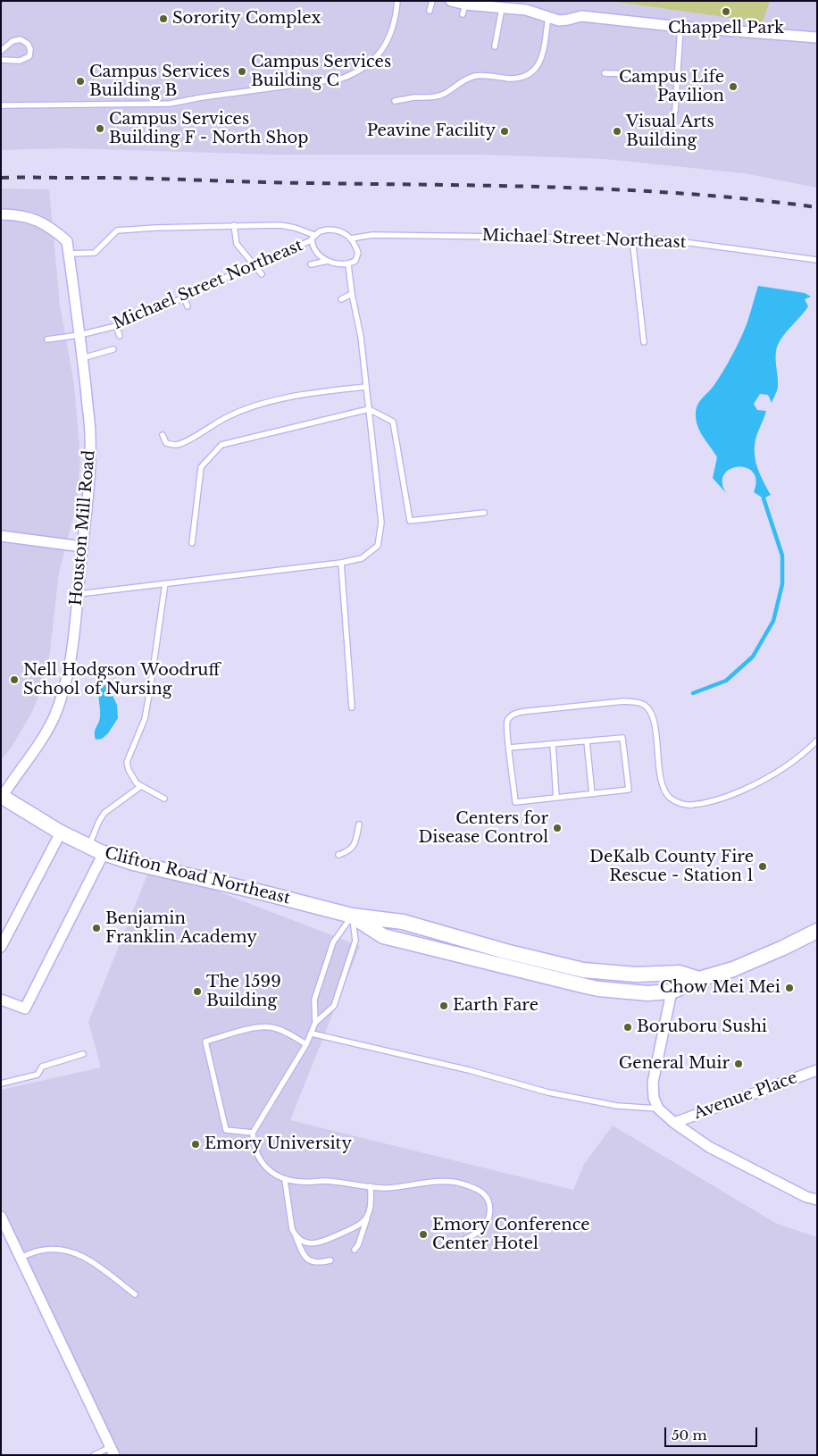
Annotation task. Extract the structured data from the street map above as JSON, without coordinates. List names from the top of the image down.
{
  "streets": {
    "main road": ["Clifton Road Northeast"],
    "street": ["Houston Mill Road", "Avenue Place"],
    "lane": ["Michael Street Northeast"]
  },
  "crossings": [
    ["Michael Street Northeast", "Houston Mill Road"],
    ["Houston Mill Road", "Clifton Road Northeast"]
  ],
  "places": [
    "Chappell Park",
    "Sorority Complex",
    "Campus Services Building C",
    "Campus Services Building B",
    "Campus Life Pavilion",
    "Campus Services Building F - North Shop",
    "Peavine Facility",
    "Visual Arts Building",
    "Nell Hodgson Woodruff School of Nursing",
    "Centers for Disease Control",
    "DeKalb County Fire Rescue - Station 1",
    "Benjamin Franklin Academy",
    "Chow Mei Mei",
    "The 1599 Building",
    "Earth Fare",
    "Boruboru Sushi",
    "General Muir",
    "Emory University",
    "Emory Conference Center Hotel"
  ],
  "scale_bar": "50 m"
}
